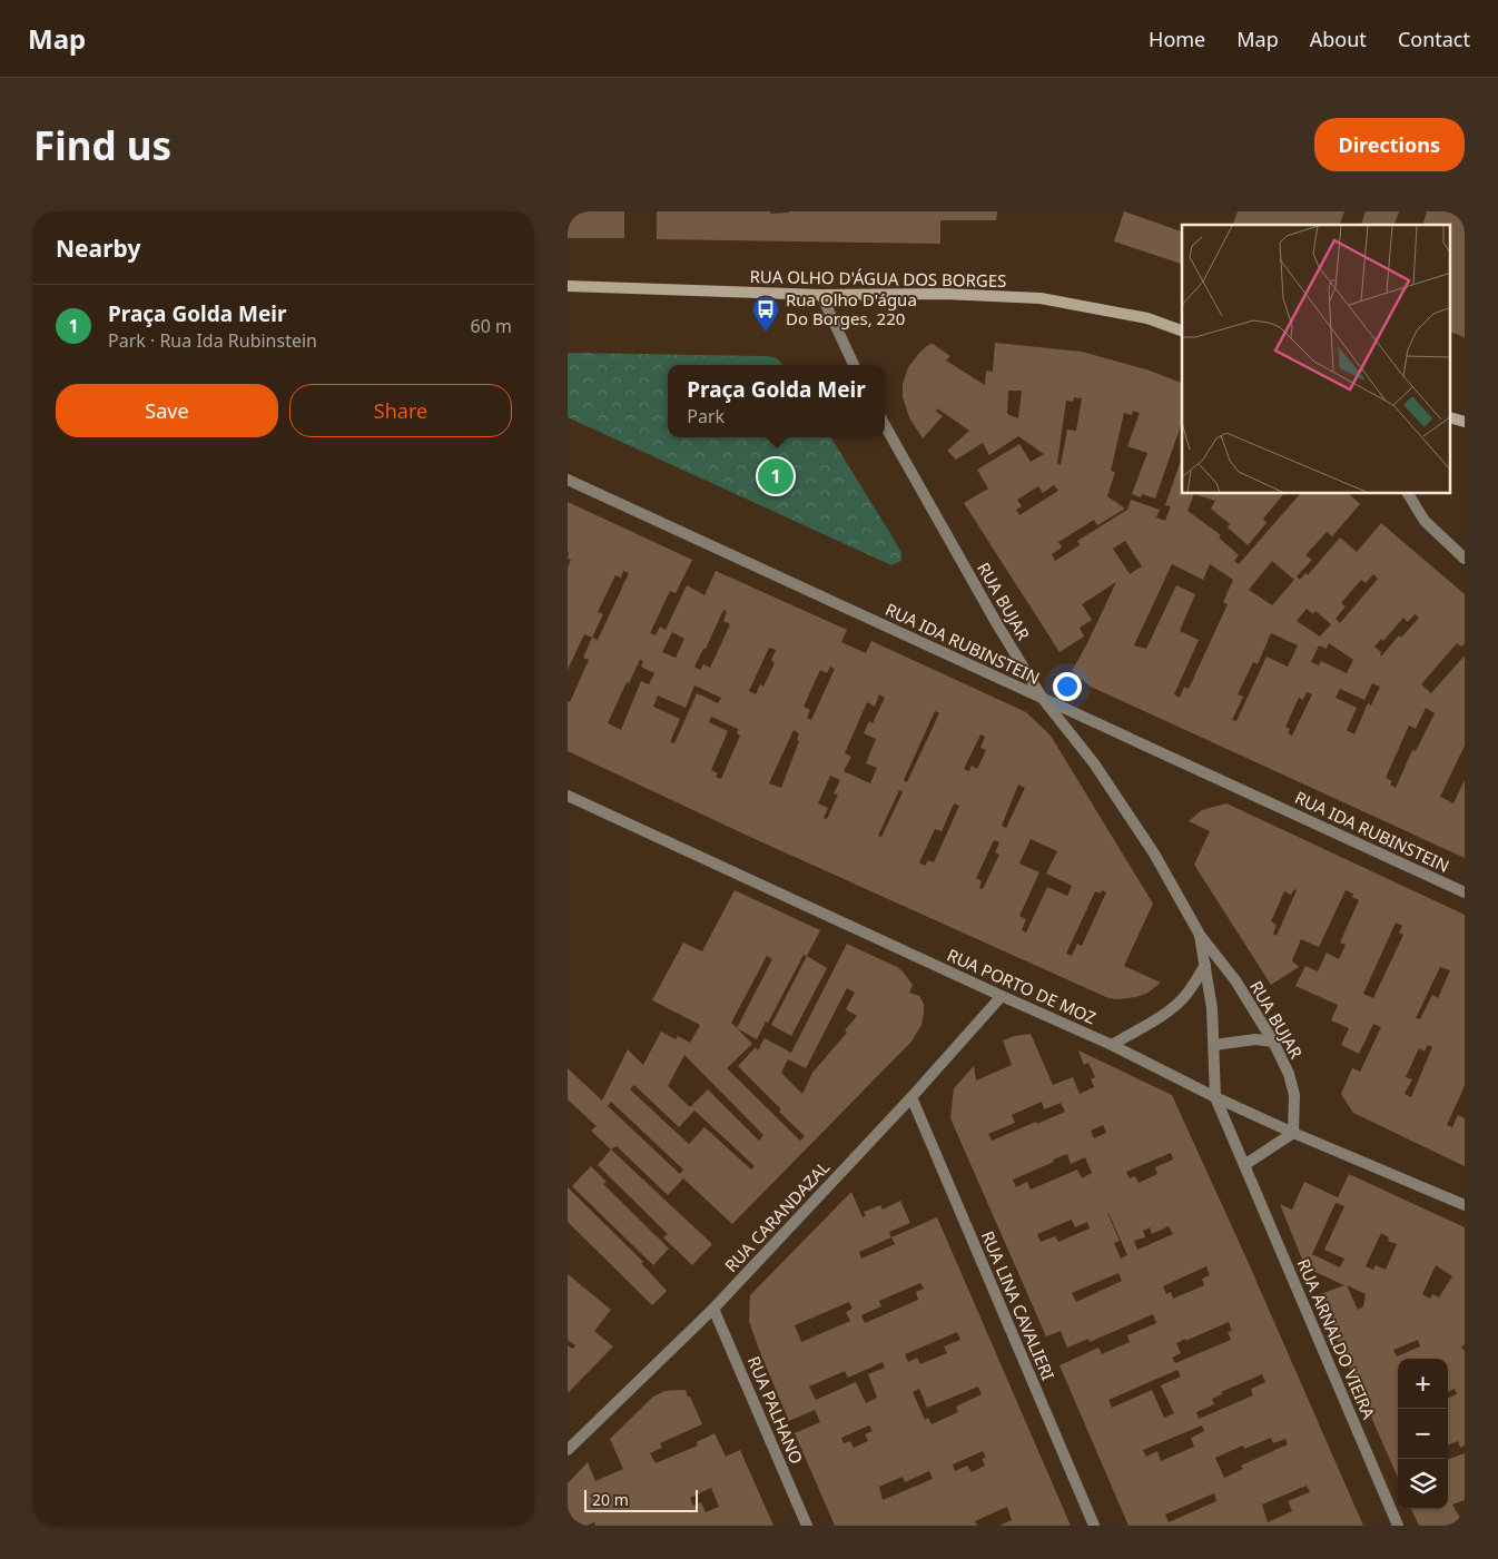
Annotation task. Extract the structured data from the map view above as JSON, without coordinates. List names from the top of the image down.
{
  "streets": {
    "main road": ["RUA OLHO D'ÁGUA DOS BORGES"],
    "street": [
      "RUA BUJAR",
      "RUA IDA RUBINSTEIN",
      "RUA PORTO DE MOZ",
      "RUA CARANDAZAL",
      "RUA LINA CAVALIERI",
      "RUA ARNALDO VIEIRA",
      "RUA PALHANO"
    ]
  },
  "crossings": [
    ["RUA BUJAR", "RUA IDA RUBINSTEIN"],
    ["RUA BUJAR", "RUA PORTO DE MOZ"],
    ["RUA BUJAR", "RUA ARNALDO VIEIRA"],
    ["RUA PORTO DE MOZ", "RUA CARANDAZAL"],
    ["RUA PORTO DE MOZ", "RUA ARNALDO VIEIRA"],
    ["RUA CARANDAZAL", "RUA LINA CAVALIERI"],
    ["RUA CARANDAZAL", "RUA PALHANO"]
  ],
  "places": {
    "bus stop": ["Rua Olho D'água Do Borges, 220"]
  },
  "scale_bar": "20 m",
  "page": {
    "header": "Map",
    "nav": [
      "Home",
      "Map",
      "About",
      "Contact"
    ],
    "buttons": [
      "Directions",
      ["Save", "Share"]
    ],
    "title": "Find us",
    "heading": "Nearby",
    "list": [
      {
        "mark": "1",
        "name": "Praça Golda Meir",
        "note": "Park · Rua Ida Rubinstein",
        "value": "60 m"
      }
    ],
    "popup": ["Praça Golda Meir", "Park"],
    "pins": "1",
    "map_buttons": ["+", "−"],
    "scale": "20 m"
  }
}
